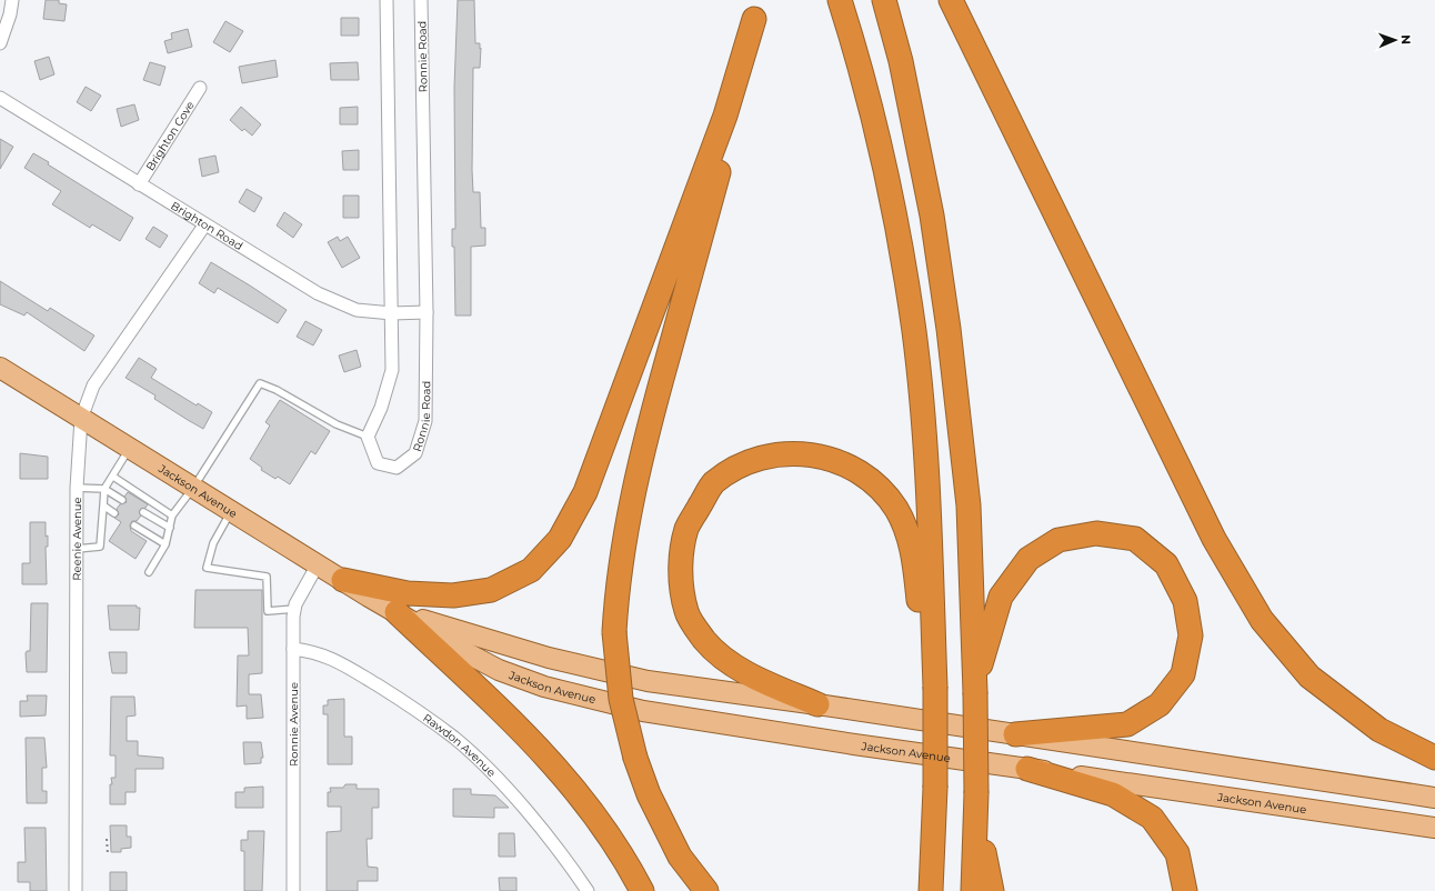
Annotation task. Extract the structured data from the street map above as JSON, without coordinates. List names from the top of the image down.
{
  "streets": {
    "main road": ["Jackson Avenue"],
    "street": [
      "Ronnie Road",
      "Brighton Cove",
      "Brighton Road",
      "Reenie Avenue",
      "Ronnie Avenue",
      "Rawdon Avenue"
    ]
  },
  "crossings": [
    ["Ronnie Road", "Brighton Road"],
    ["Brighton Cove", "Brighton Road"],
    ["Brighton Road", "Reenie Avenue"],
    ["Jackson Avenue", "Reenie Avenue"],
    ["Jackson Avenue", "Ronnie Avenue"],
    ["Ronnie Avenue", "Rawdon Avenue"]
  ],
  "north": "right"
}
